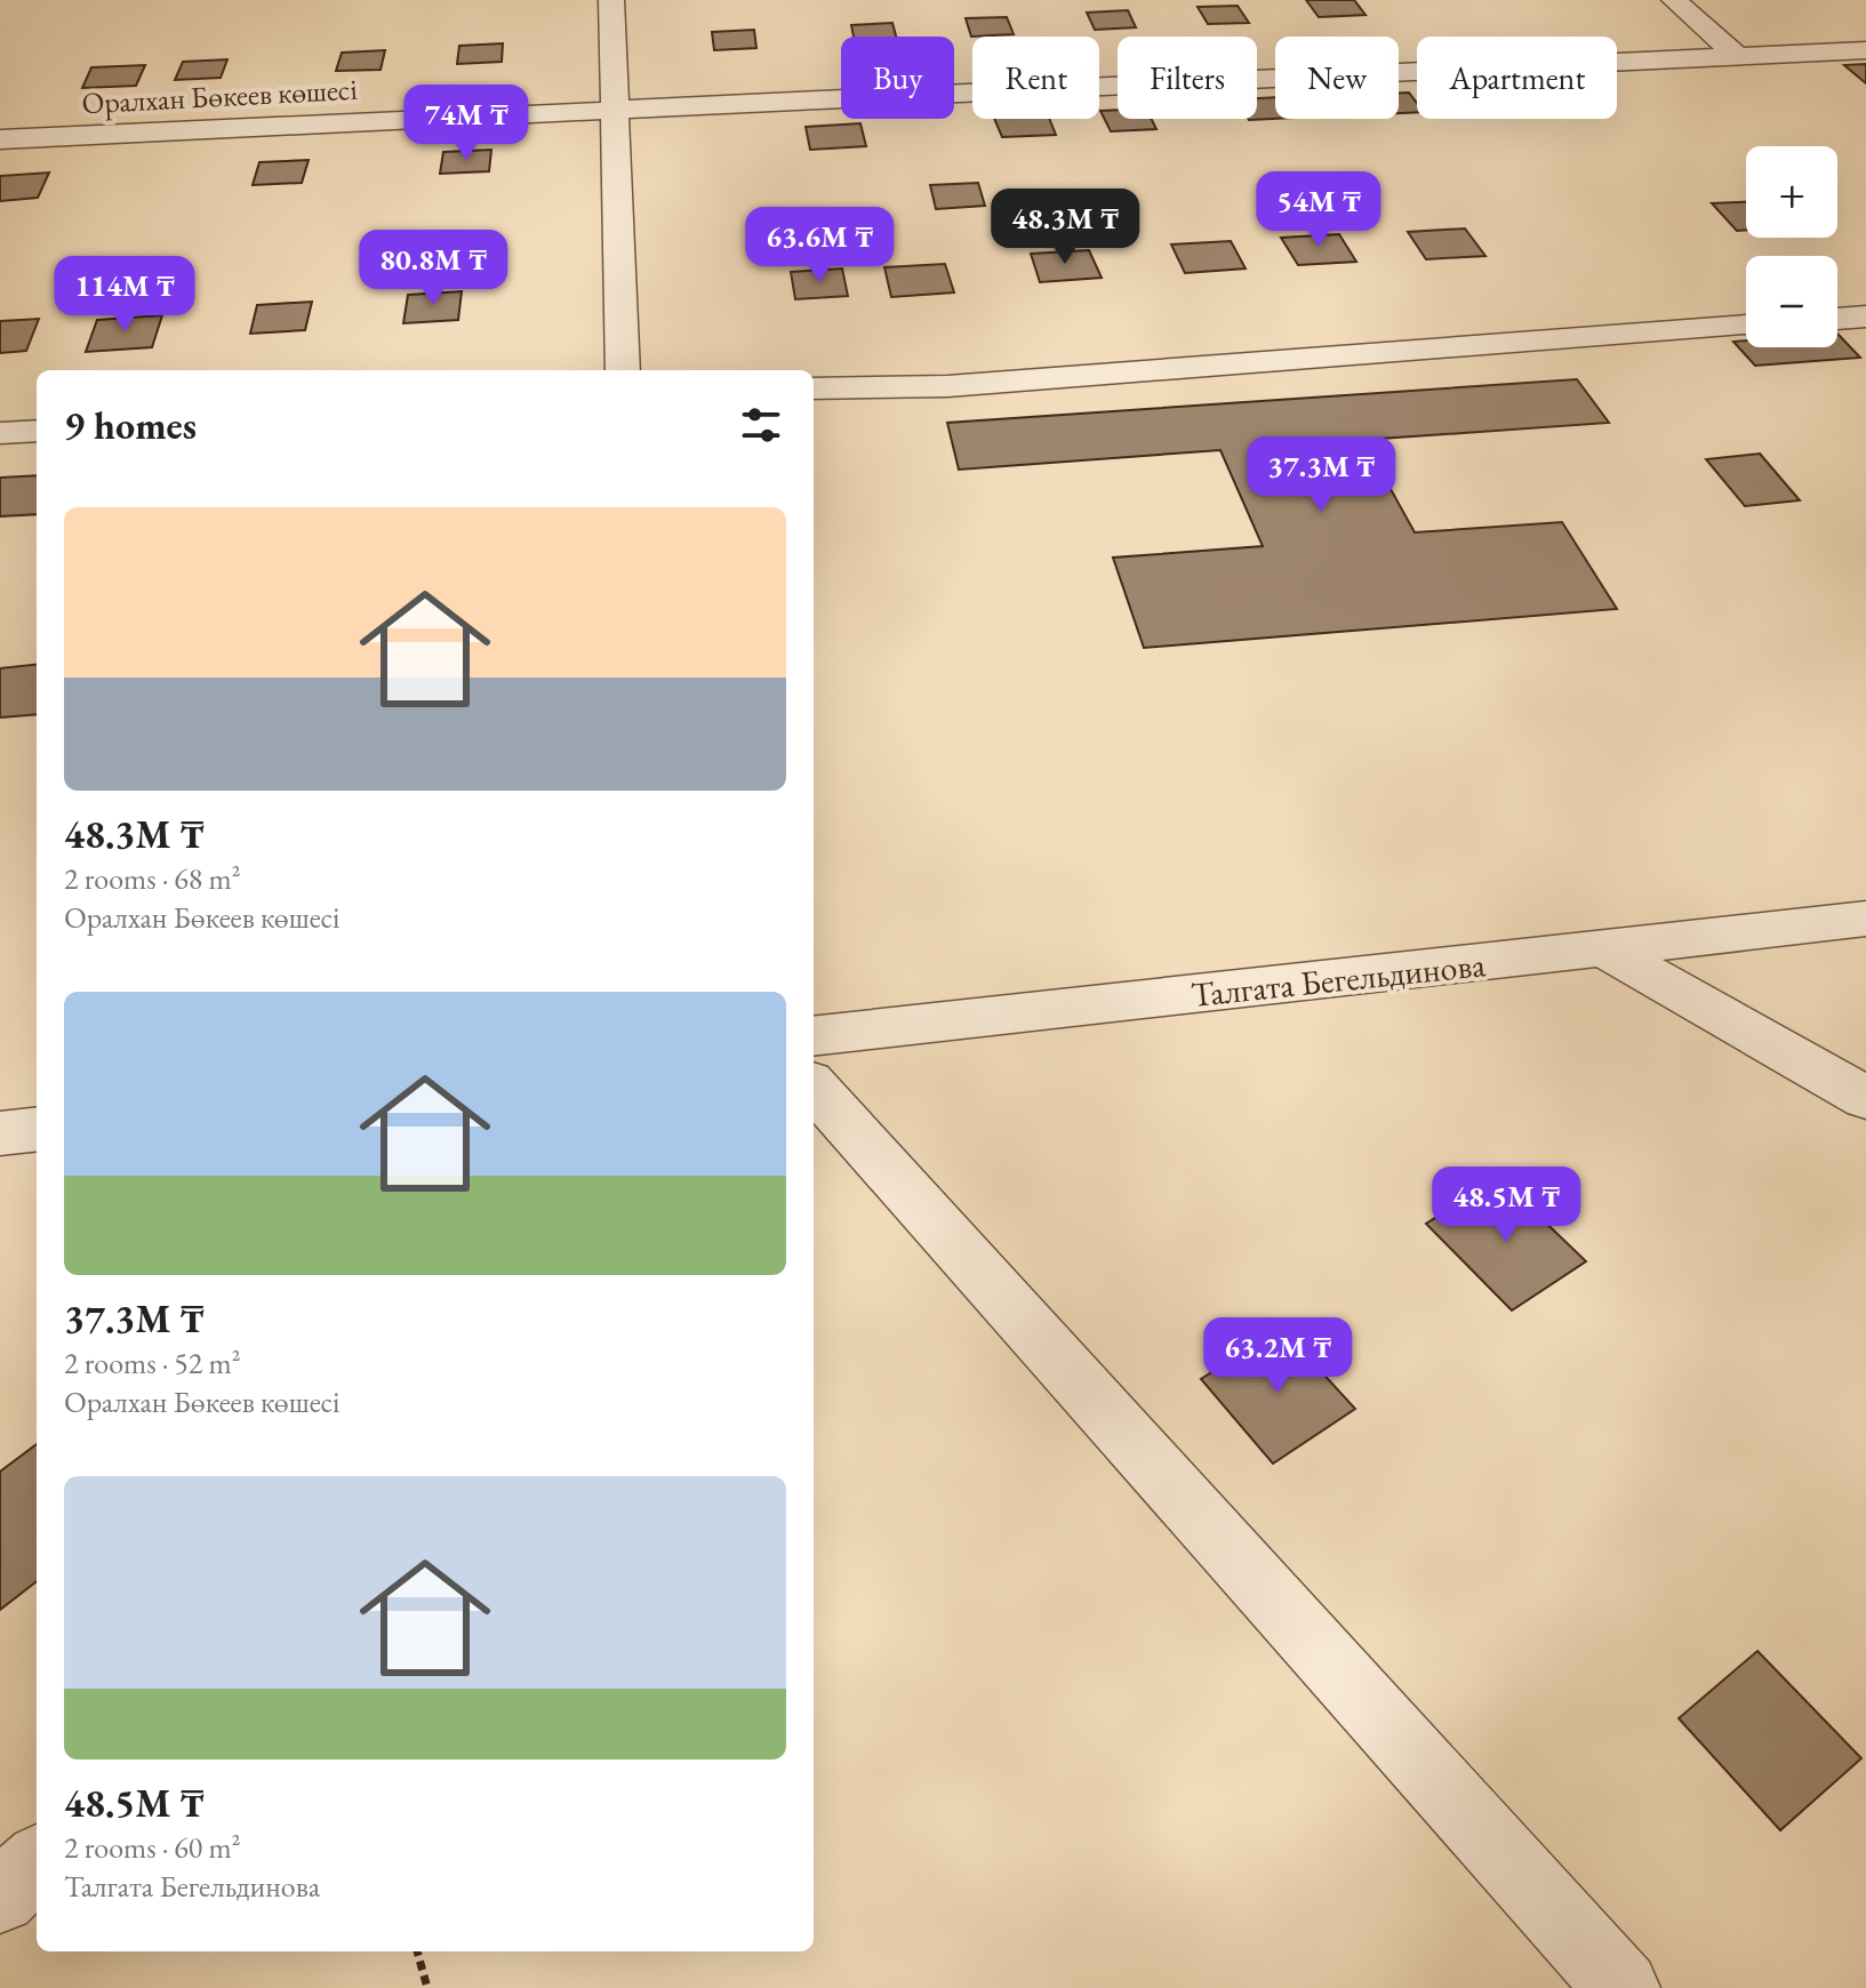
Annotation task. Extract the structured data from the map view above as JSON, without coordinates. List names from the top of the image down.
{
  "streets": {
    "street": ["Оралхан Бөкеев көшесі", "Талгата Бегельдинова"]
  },
  "page": {
    "chip": [
      "Buy",
      "Rent",
      "Filters",
      "New",
      "Apartment"
    ],
    "price": [
      "74M ₸",
      "54M ₸",
      "48.3M ₸",
      "63.6M ₸",
      "80.8M ₸",
      "114M ₸",
      "37.3M ₸",
      "48.5M ₸",
      "63.2M ₸"
    ],
    "map_buttons": ["+", "−"],
    "heading": "9 homes",
    "list": [
      {
        "name": "48.3M ₸",
        "note": "2 rooms · 68 m² · Оралхан Бөкеев көшесі"
      },
      {
        "name": "37.3M ₸",
        "note": "2 rooms · 52 m² · Оралхан Бөкеев көшесі"
      },
      {
        "name": "48.5M ₸",
        "note": "2 rooms · 60 m² · Талгата Бегельдинова"
      }
    ]
  }
}
